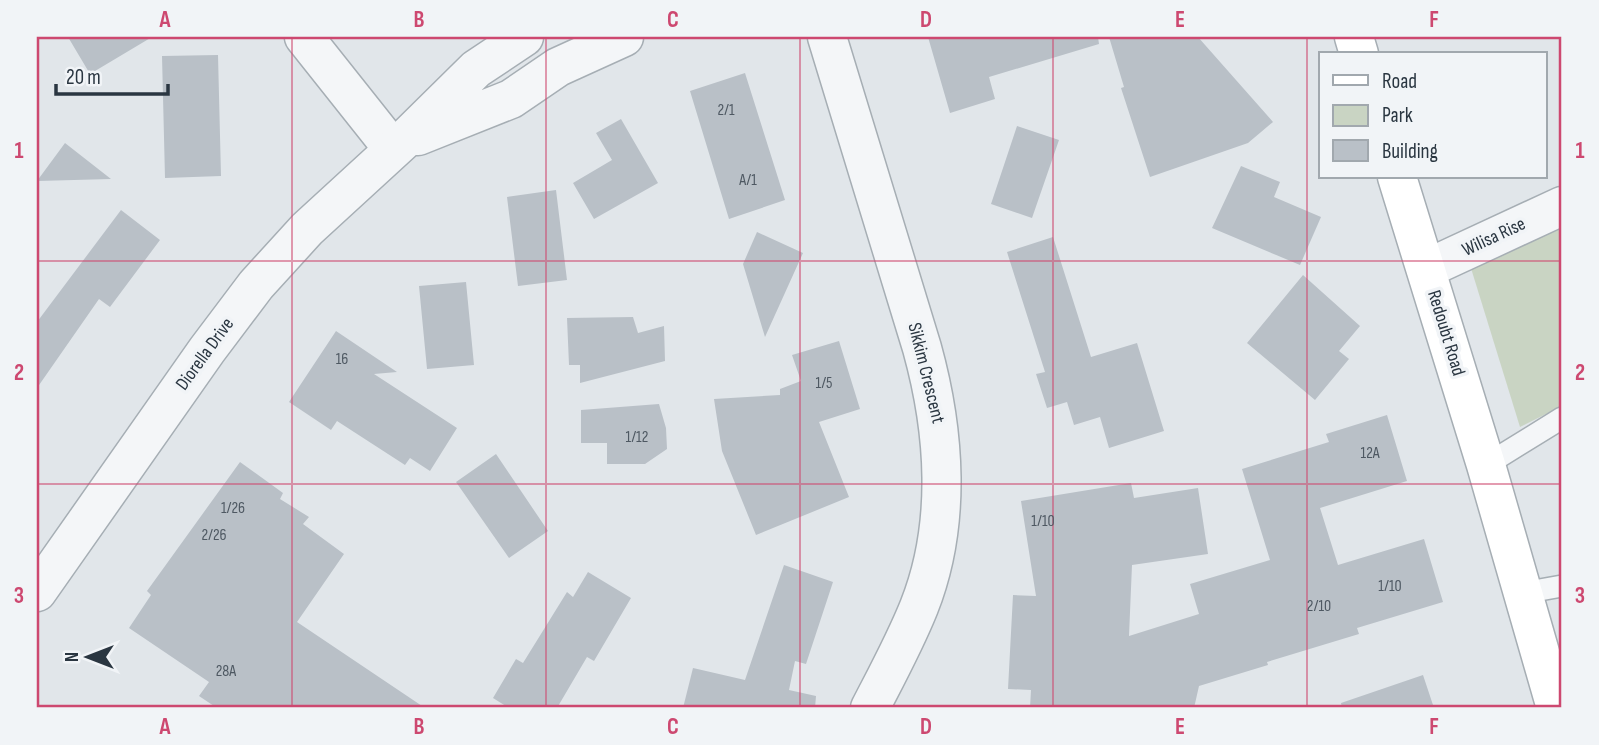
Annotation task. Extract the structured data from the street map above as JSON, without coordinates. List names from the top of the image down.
{
  "streets": {
    "main road": ["Redoubt Road"],
    "street": ["Wilisa Rise", "Diorella Drive", "Sikkim Crescent"]
  },
  "crossings": [
    ["Wilisa Rise", "Redoubt Road"]
  ],
  "house_numbers": [
    "2/1",
    "A/1",
    "16",
    "1/5",
    "1/12",
    "12A",
    "1/26",
    "1/10",
    "2/26",
    "1/10",
    "2/10",
    "28A"
  ],
  "legend": ["Road", "Park", "Building"],
  "scale_bar": "20 m",
  "north": "left",
  "grid": {
    "columns": [
      "A",
      "B",
      "C",
      "D",
      "E",
      "F"
    ],
    "rows": ["1", "2", "3"]
  }
}
